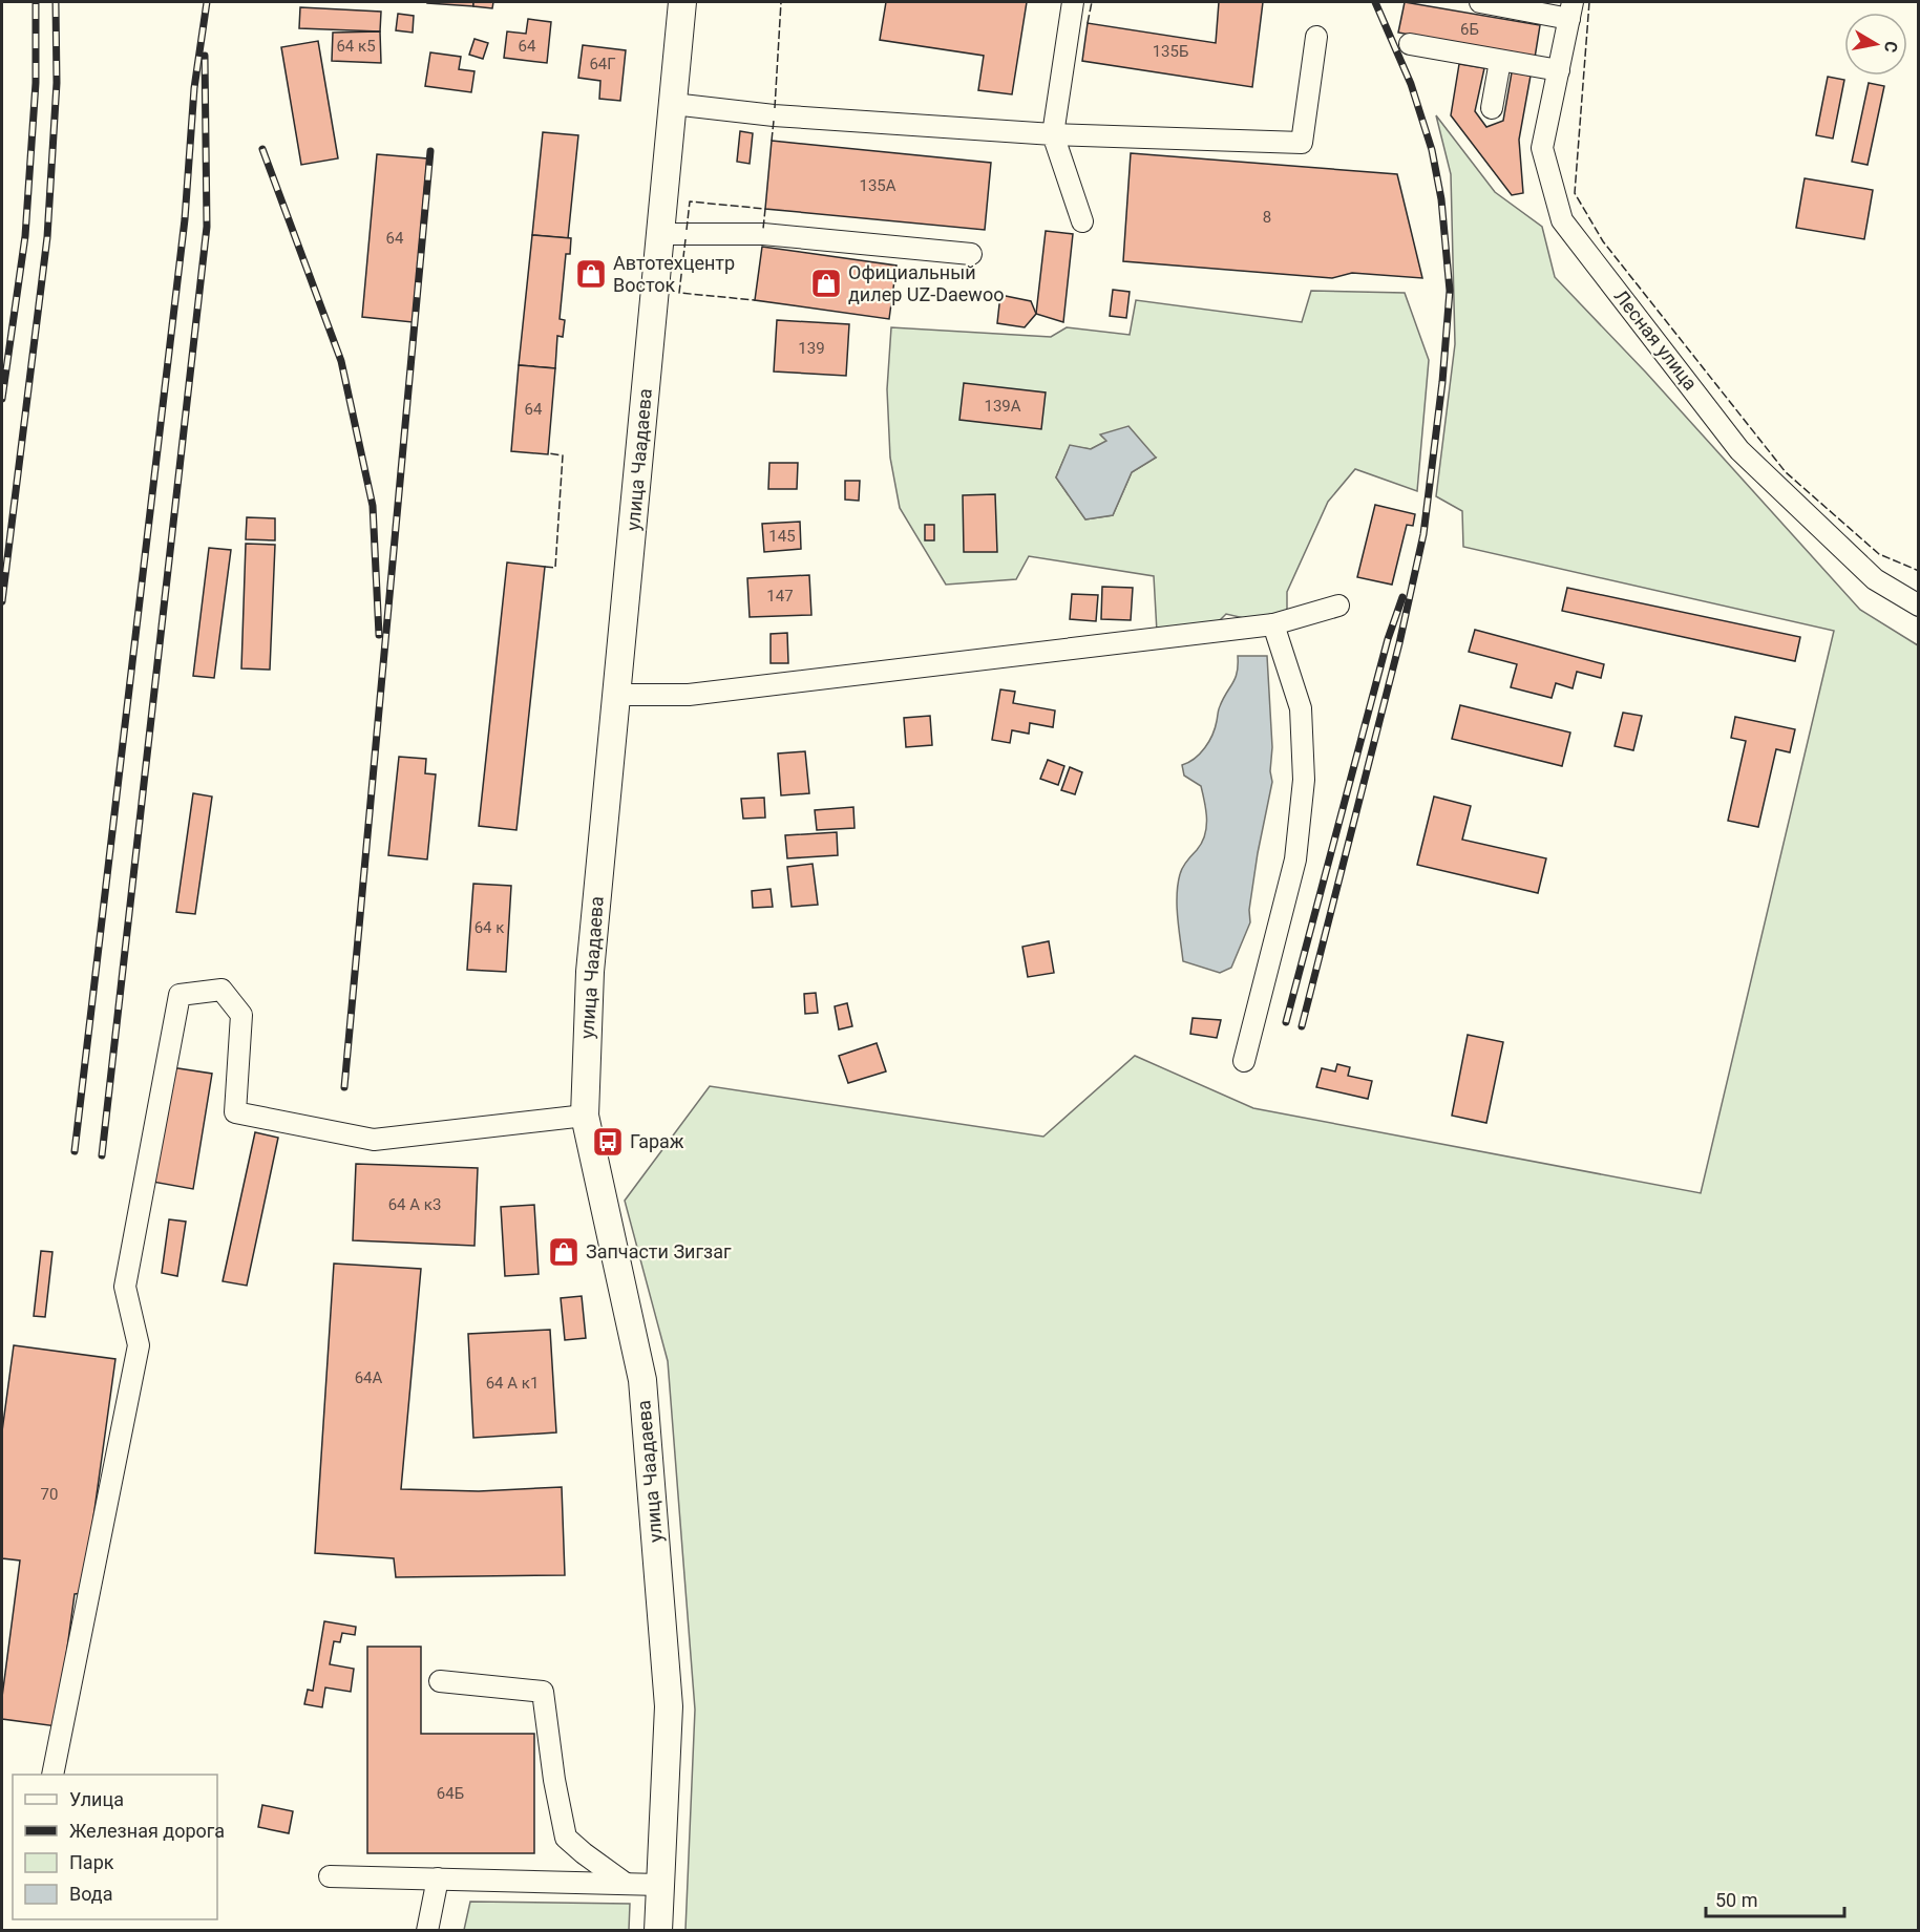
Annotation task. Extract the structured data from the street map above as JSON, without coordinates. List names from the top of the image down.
{
  "streets": {
    "main road": ["улица Чаадаева"],
    "street": ["Лесная улица"]
  },
  "places": {
    "shop": ["Автотехцентр Восток", "Официальный дилер UZ-Daewoo", "Запчасти Зигзаг"],
    "bus stop": ["Гараж"]
  },
  "house_numbers": [
    "6Б",
    "64 к5",
    "64",
    "135Б",
    "64Г",
    "135А",
    "8",
    "64",
    "139",
    "139А",
    "64",
    "145",
    "147",
    "64 к",
    "64 А к3",
    "64А",
    "64 А к1",
    "70",
    "64Б"
  ],
  "legend": [
    "Улица",
    "Железная дорога",
    "Парк",
    "Вода"
  ],
  "scale_bar": "50 m",
  "north": "right"
}
